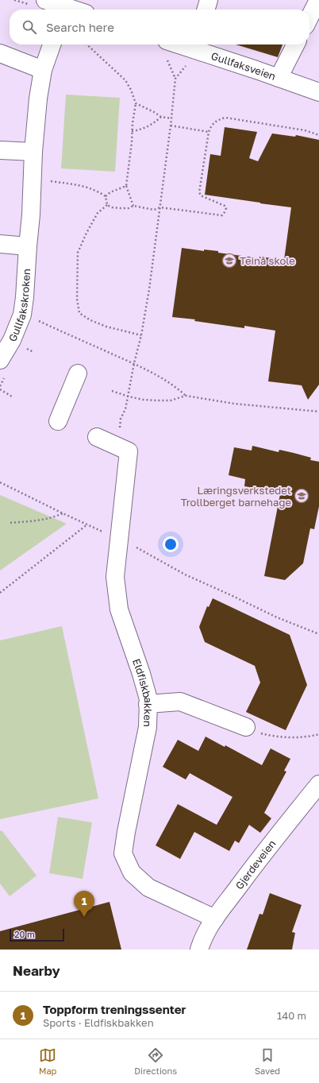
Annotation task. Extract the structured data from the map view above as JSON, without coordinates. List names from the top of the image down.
{
  "streets": {
    "street": [
      "Gullfaksveien",
      "Gullfakskroken",
      "Eldfiskbakken",
      "Gjerdeveien"
    ]
  },
  "crossings": [
    ["Eldfiskbakken", "Gjerdeveien"]
  ],
  "places": {
    "school or university": ["Teinå skole", "Læringsverkstedet Trollberget barnehage"]
  },
  "scale_bar": "20 m",
  "page": {
    "search": "Search here",
    "pins": "1",
    "scale": "20 m",
    "heading": "Nearby",
    "list": [
      {
        "mark": "1",
        "name": "Toppform treningssenter",
        "note": "Sports · Eldfiskbakken",
        "value": "140 m"
      }
    ],
    "nav": ["Map", "Directions", "Saved"]
  }
}
